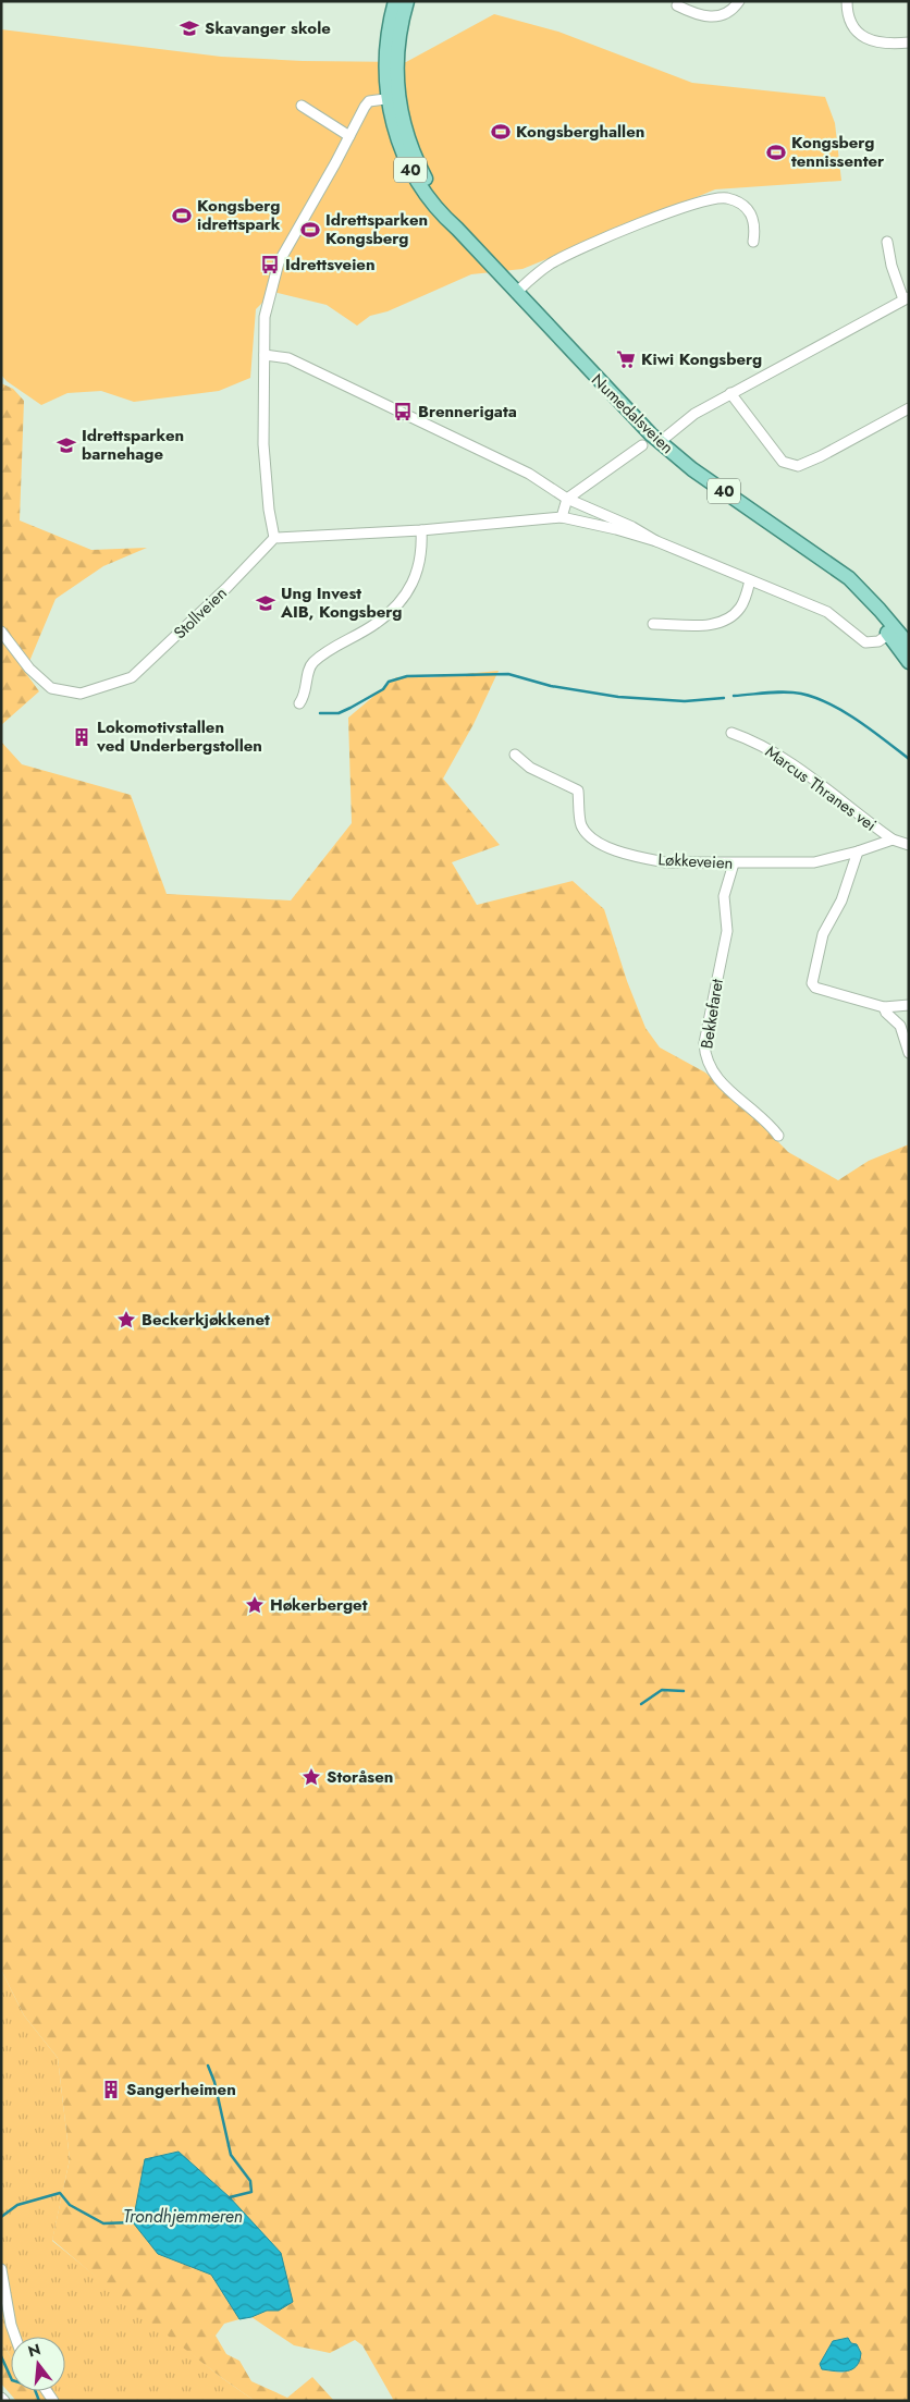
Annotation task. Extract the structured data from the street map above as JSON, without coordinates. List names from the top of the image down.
{
  "streets": {
    "main road": ["40", "Numedalsveien"],
    "street": [
      "Stollveien",
      "Marcus Thranes vei",
      "Løkkeveien",
      "Bekkefaret"
    ]
  },
  "crossings": [
    ["Marcus Thranes vei", "Løkkeveien"],
    ["Løkkeveien", "Bekkefaret"]
  ],
  "water": ["Trondhjemmeren"],
  "places": {
    "school or university": ["Skavanger skole", "Idrettsparken barnehage", "Ung Invest AIB, Kongsberg"],
    "sports": [
      "Kongsberghallen",
      "Kongsberg tennissenter",
      "Kongsberg idrettspark",
      "Idrettsparken Kongsberg"
    ],
    "bus stop": ["Idrettsveien", "Brennerigata"],
    "supermarket": ["Kiwi Kongsberg"],
    "building": ["Lokomotivstallen ved Underbergstollen", "Sangerheimen"],
    "place": ["Beckerkjøkkenet", "Høkerberget", "Storåsen"]
  },
  "north": "top"
}
